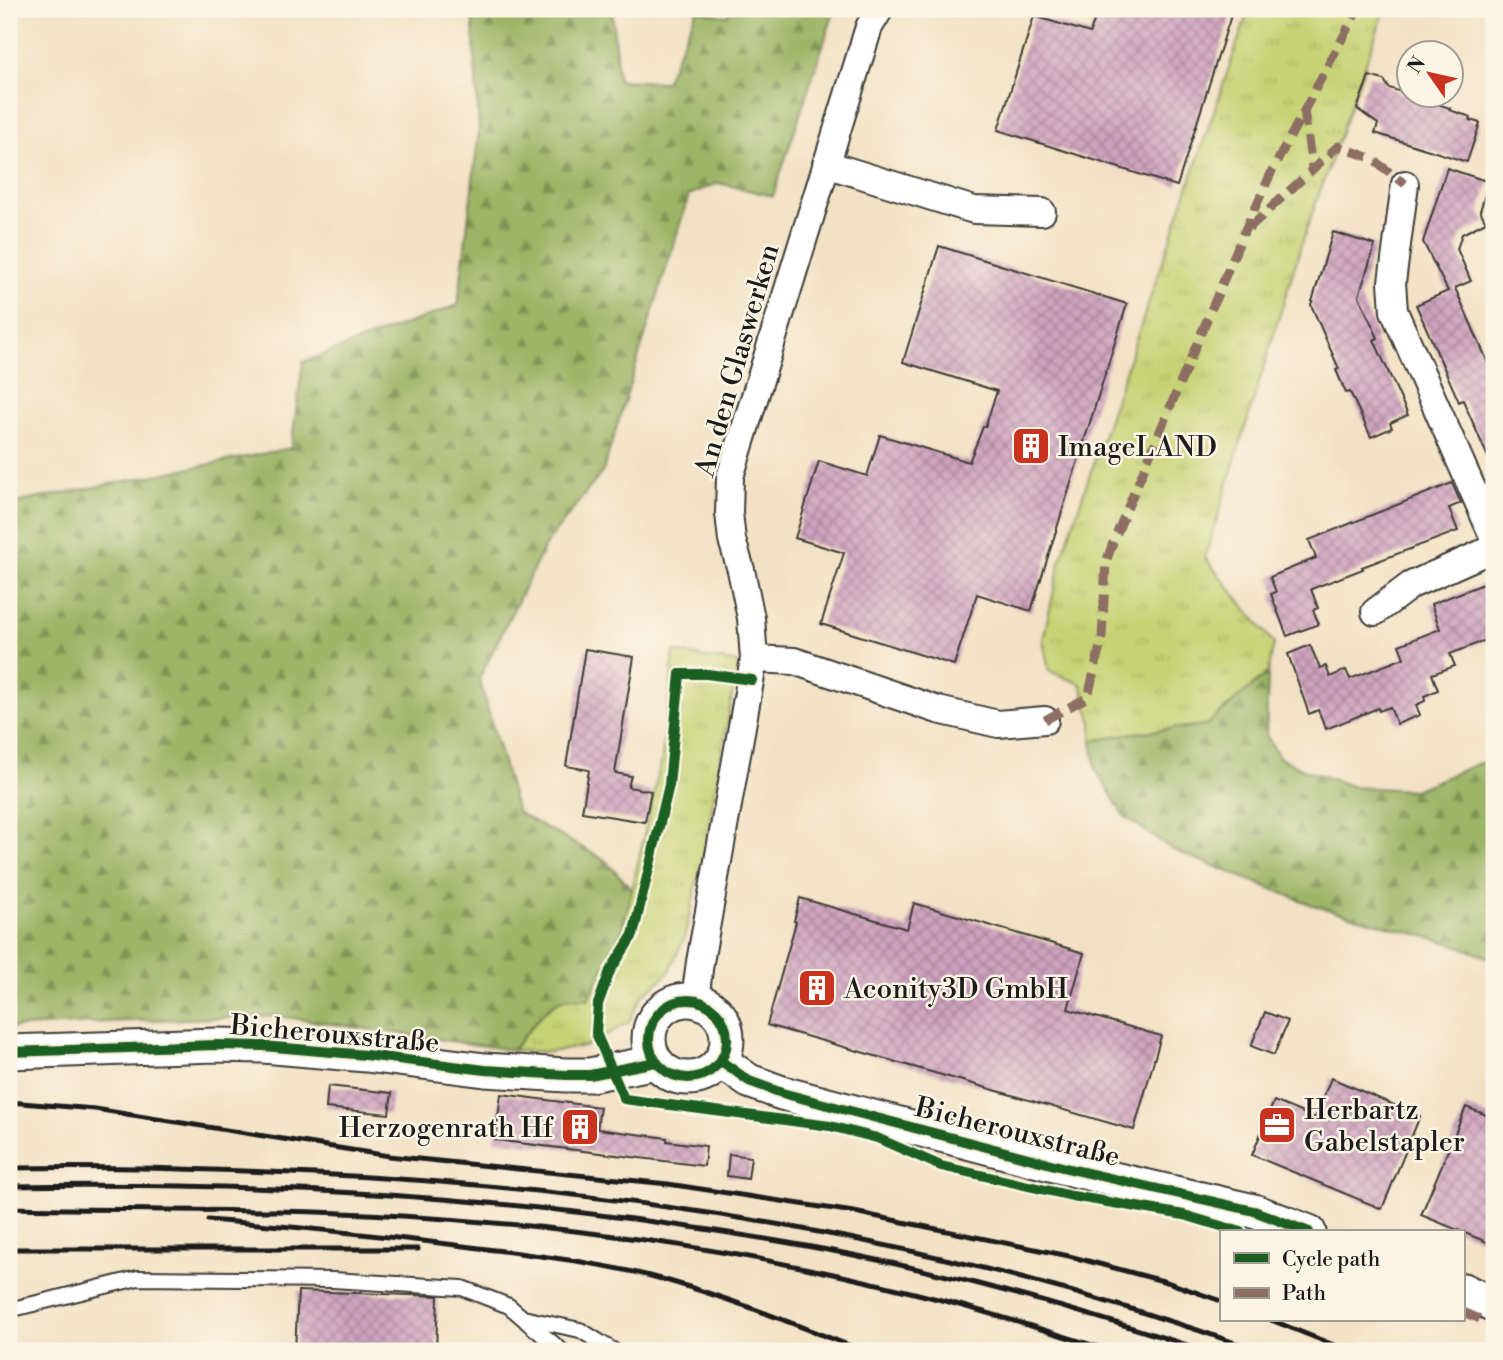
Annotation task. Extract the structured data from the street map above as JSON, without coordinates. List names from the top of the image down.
{
  "streets": {
    "street": ["An den Glaswerken", "Bicherouxstraße"]
  },
  "crossings": [
    ["An den Glaswerken", "Bicherouxstraße"]
  ],
  "places": {
    "building": ["ImageLAND", "Aconity3D GmbH", "Herzogenrath Hf"],
    "office": ["Herbartz Gabelstapler"]
  },
  "legend": ["Cycle path", "Path"],
  "north": "top left"
}
